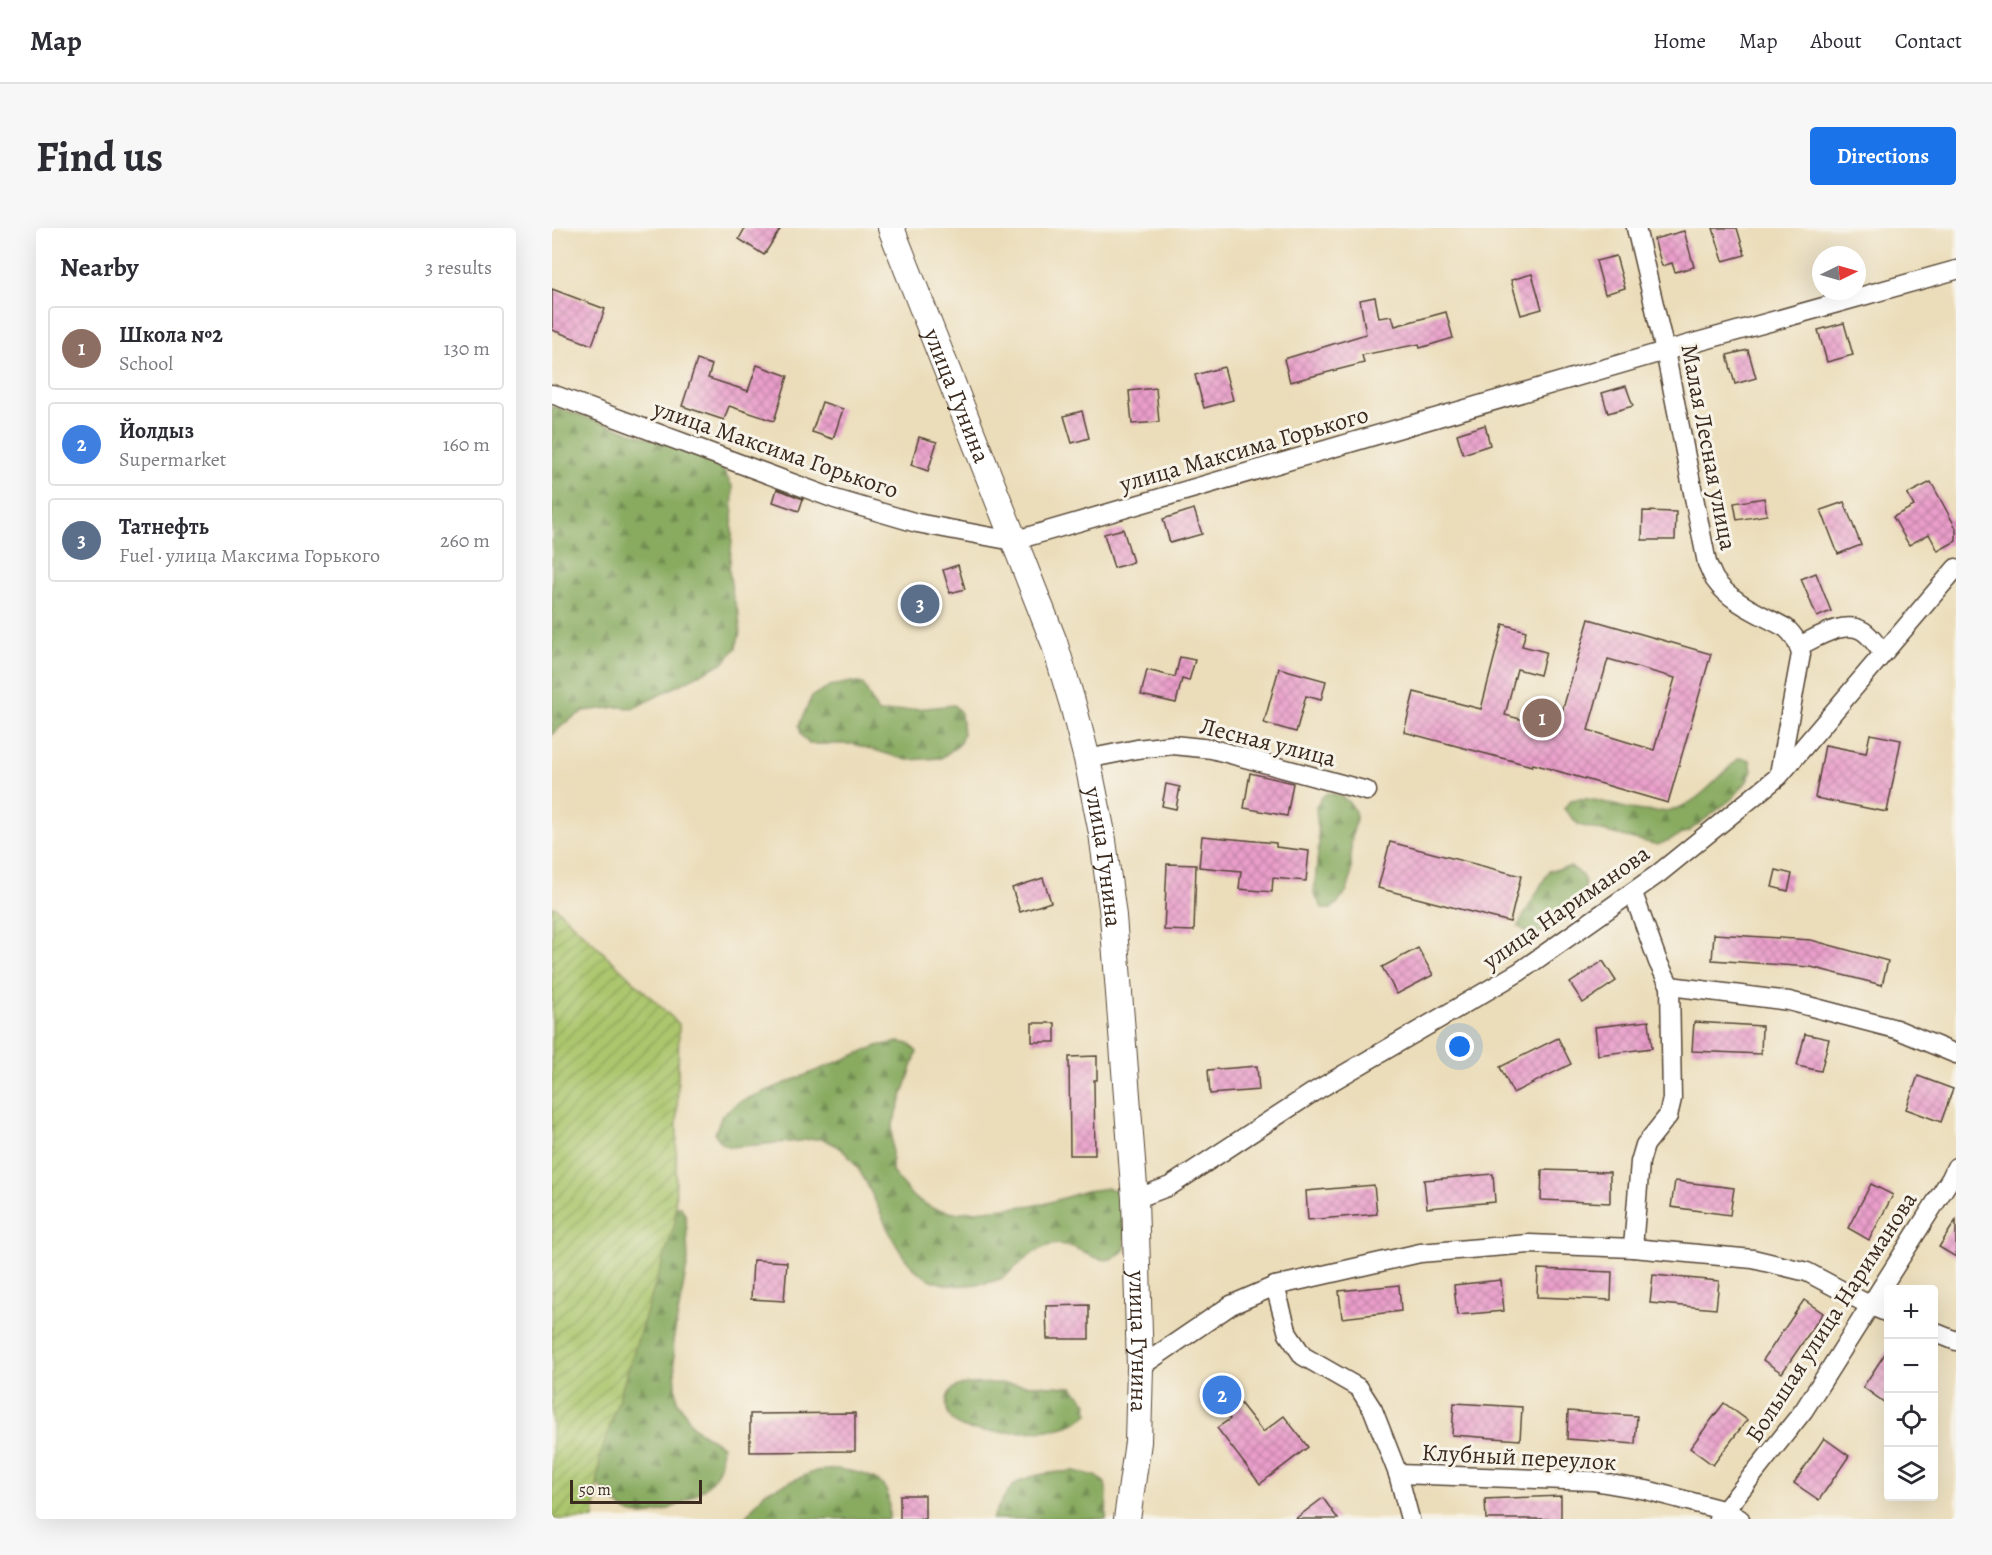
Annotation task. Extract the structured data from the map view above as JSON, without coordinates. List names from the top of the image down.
{
  "streets": {
    "main road": ["улица Гунина"],
    "street": [
      "Малая Лесная улица",
      "улица Максима Горького",
      "Лесная улица",
      "улица Нариманова",
      "Большая улица Нариманова",
      "Клубный переулок"
    ]
  },
  "crossings": [
    ["улица Гунина", "улица Максима Горького"],
    ["улица Гунина", "Лесная улица"],
    ["улица Гунина", "улица Нариманова"],
    ["Малая Лесная улица", "улица Максима Горького"],
    ["Большая улица Нариманова", "Клубный переулок"]
  ],
  "scale_bar": "50 m",
  "north": "right",
  "page": {
    "header": "Map",
    "nav": [
      "Home",
      "Map",
      "About",
      "Contact"
    ],
    "buttons": "Directions",
    "title": "Find us",
    "heading": ["Nearby", "3 results"],
    "list": [
      {
        "mark": "1",
        "name": "Школа №2",
        "note": "School",
        "value": "130 m"
      },
      {
        "mark": "2",
        "name": "Йолдыз",
        "note": "Supermarket",
        "value": "160 m"
      },
      {
        "mark": "3",
        "name": "Татнефть",
        "note": "Fuel · улица Максима Горького",
        "value": "260 m"
      }
    ],
    "pins": ["3", "1", "2"],
    "map_buttons": ["+", "−"],
    "scale": "50 m"
  }
}
